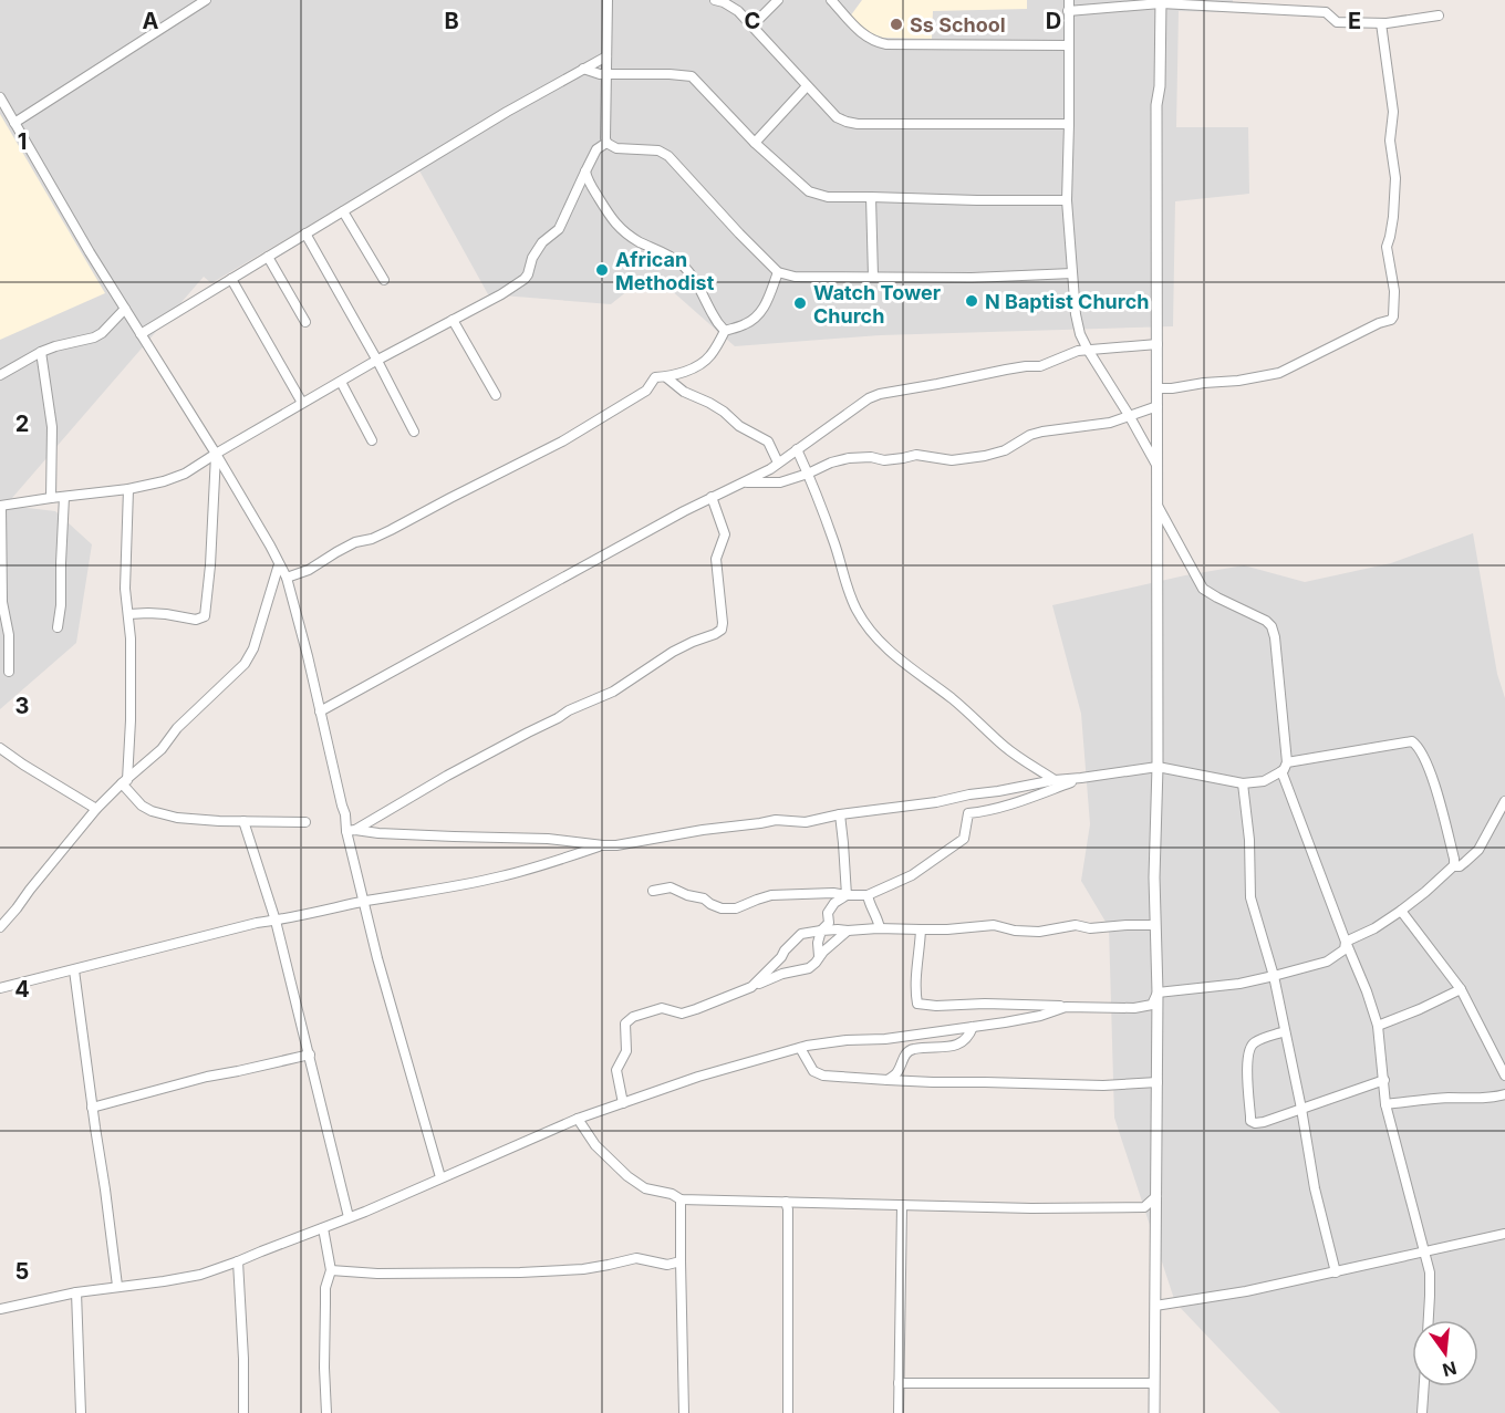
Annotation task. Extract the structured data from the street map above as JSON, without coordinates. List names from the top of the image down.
{
  "places": [
    "Ss School",
    "African Methodist",
    "N Baptist Church",
    "Watch Tower Church"
  ],
  "north": "bottom",
  "grid": {
    "columns": [
      "A",
      "B",
      "C",
      "D",
      "E"
    ],
    "rows": [
      "1",
      "2",
      "3",
      "4",
      "5"
    ]
  }
}
